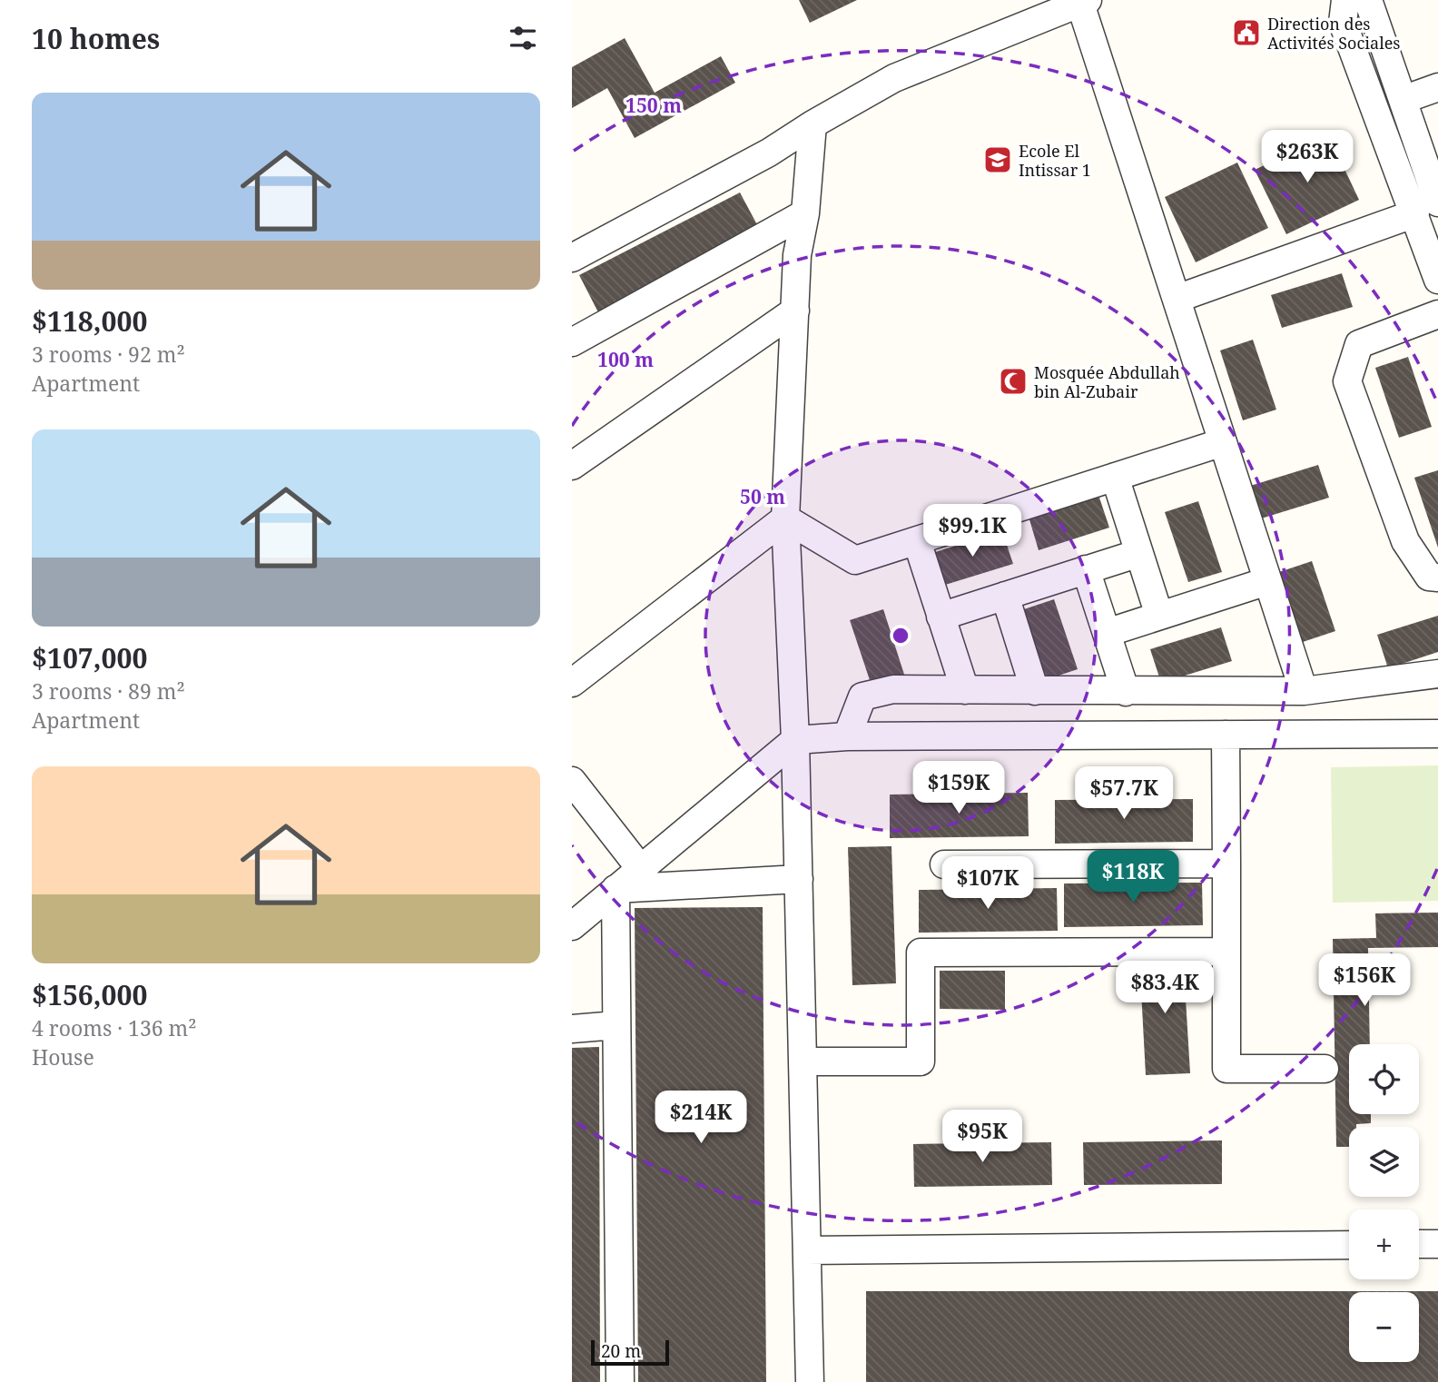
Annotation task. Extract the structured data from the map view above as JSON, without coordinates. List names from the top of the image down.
{
  "places": {
    "public building": ["Direction des Activités Sociales"],
    "school or university": ["Ecole El Intissar 1"],
    "mosque": ["Mosquée Abdullah bin Al-Zubair"]
  },
  "scale_bar": "20 m",
  "page": {
    "heading": "10 homes",
    "list": [
      {
        "name": "$118,000",
        "note": "3 rooms · 92 m² · Apartment"
      },
      {
        "name": "$107,000",
        "note": "3 rooms · 89 m² · Apartment"
      },
      {
        "name": "$156,000",
        "note": "4 rooms · 136 m² · House"
      }
    ],
    "price": [
      "$263K",
      "$99.1K",
      "$159K",
      "$57.7K",
      "$118K",
      "$107K",
      "$156K",
      "$83.4K",
      "$214K",
      "$95K"
    ],
    "map_buttons": ["+", "−"],
    "scale": "20 m"
  },
  "rings": ["150 m", "100 m", "50 m"]
}
